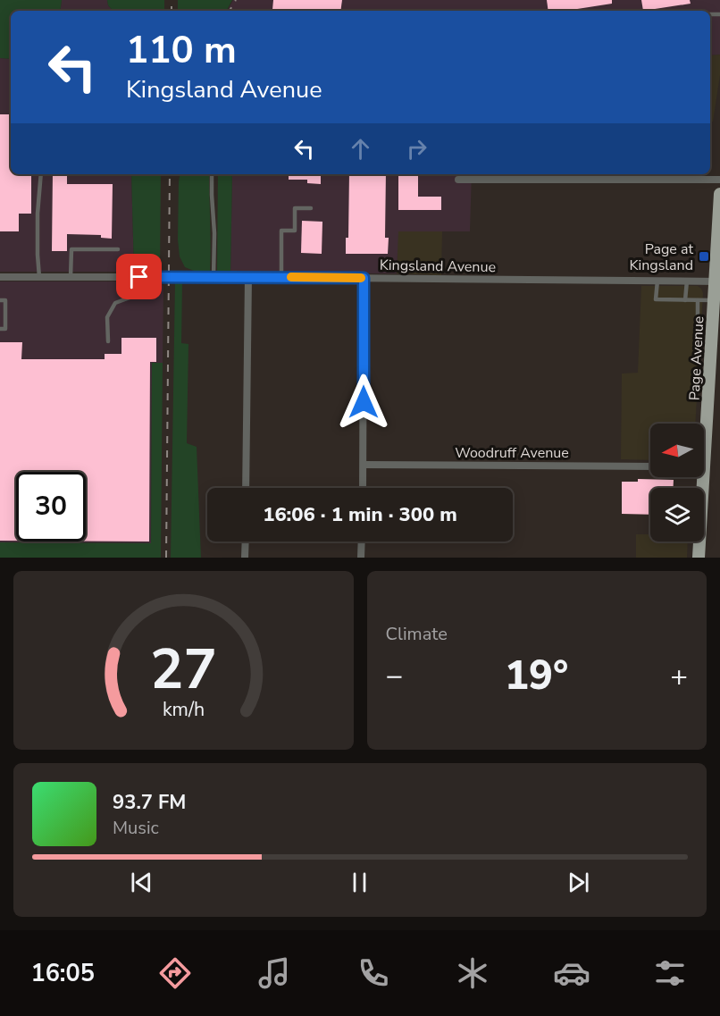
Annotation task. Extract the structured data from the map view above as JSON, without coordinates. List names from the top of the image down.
{
  "streets": {
    "main road": ["Page Avenue"],
    "street": ["Kingsland Avenue", "Woodruff Avenue"]
  },
  "crossings": [
    ["Kingsland Avenue", "Page Avenue"]
  ],
  "places": {
    "transit": ["Page at Kingsland"]
  },
  "north": "left",
  "page": {
    "turn": ["110 m", "Kingsland Avenue"],
    "limit": "30",
    "trip": "16:06 · 1 min · 300 m",
    "tile": "Climate",
    "heat": ["−", "19°", "+"],
    "song": ["93.7 FM", "Music"],
    "tabs": "16:05",
    "gauge": ["27", "km/h"]
  }
}
